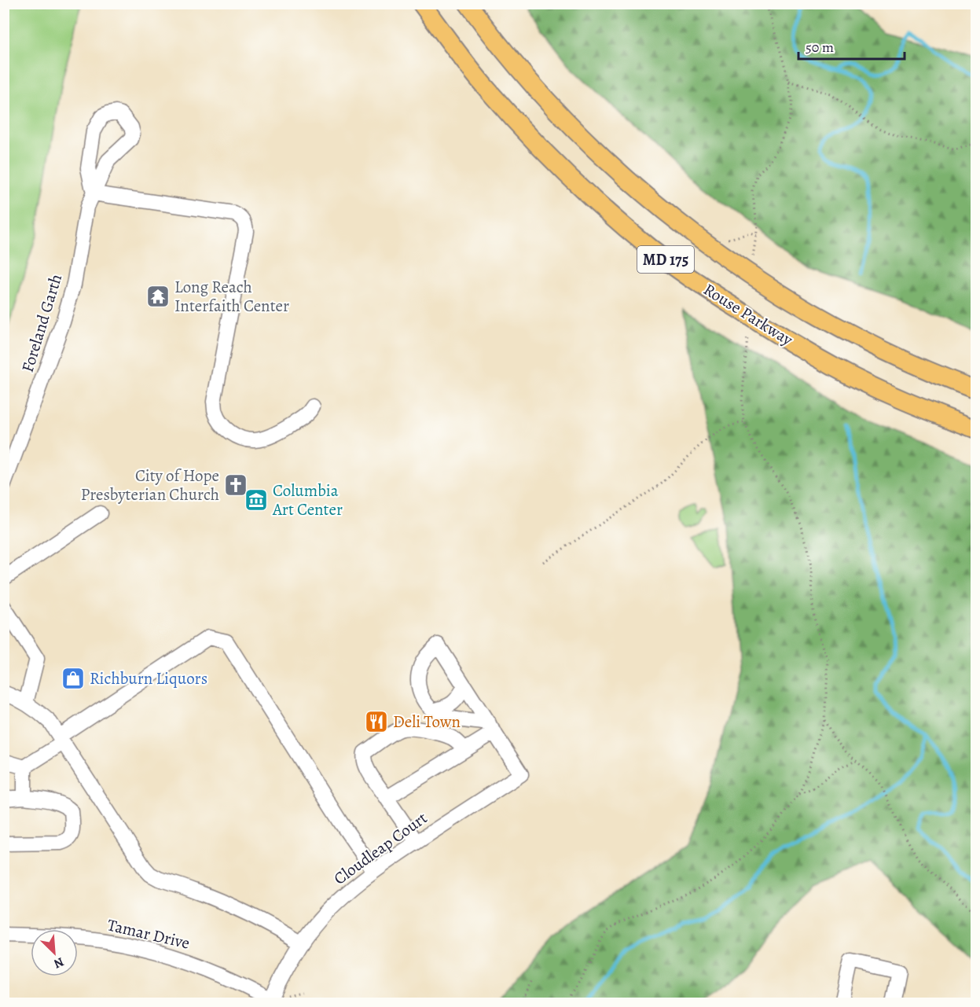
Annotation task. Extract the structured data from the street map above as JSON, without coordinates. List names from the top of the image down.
{
  "streets": {
    "main road": ["MD 175", "Rouse Parkway"],
    "street": ["Foreland Garth", "Cloudleap Court", "Tamar Drive"]
  },
  "crossings": [
    ["Cloudleap Court", "Tamar Drive"]
  ],
  "places": {
    "temple": ["Long Reach Interfaith Center"],
    "church": ["City of Hope Presbyterian Church"],
    "museum": ["Columbia Art Center"],
    "shop": ["Richburn Liquors"],
    "restaurant": ["Deli Town"]
  },
  "scale_bar": "50 m",
  "north": "bottom right"
}
